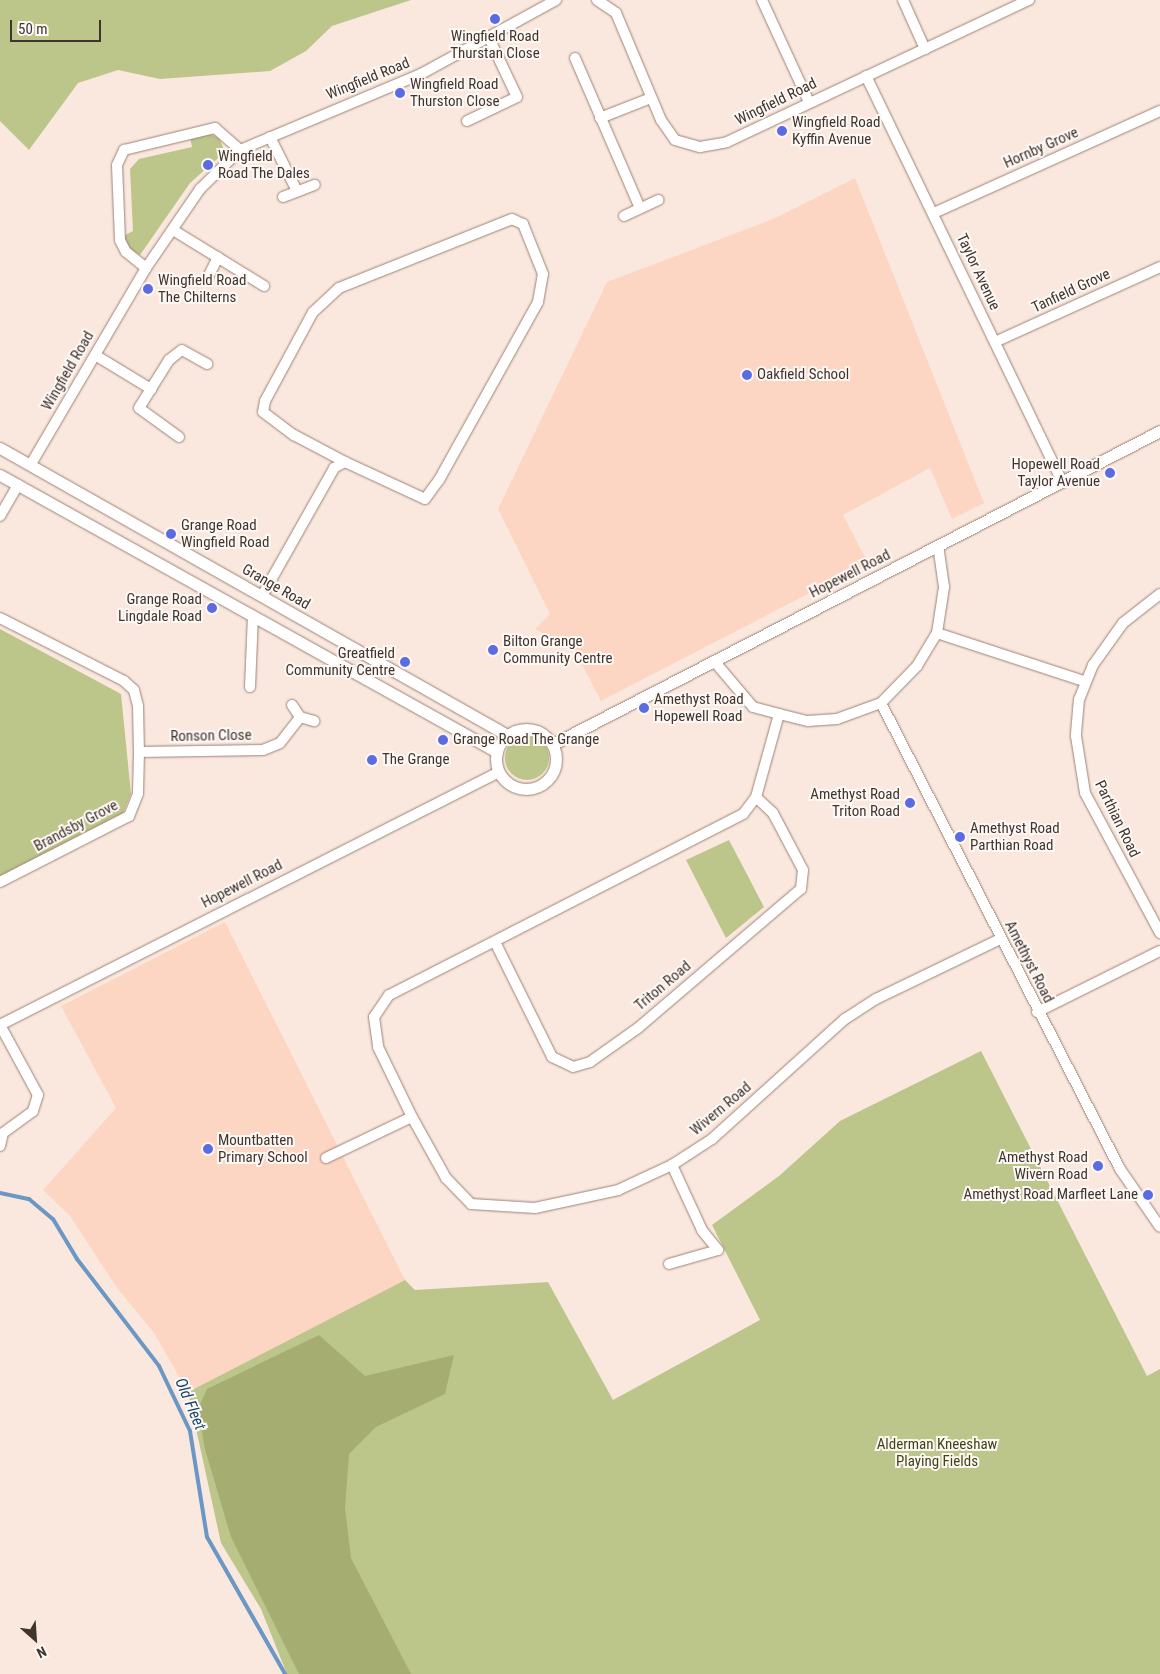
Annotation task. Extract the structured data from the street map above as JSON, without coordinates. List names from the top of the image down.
{
  "streets": {
    "street": [
      "Wingfield Road",
      "Hornby Grove",
      "Taylor Avenue",
      "Tanfield Grove",
      "Hopewell Road",
      "Grange Road",
      "Ronson Close",
      "Parthian Road",
      "Brandsby Grove",
      "Amethyst Road",
      "Triton Road",
      "Wivern Road"
    ]
  },
  "crossings": [
    ["Wingfield Road", "Taylor Avenue"],
    ["Wingfield Road", "Grange Road"],
    ["Hornby Grove", "Taylor Avenue"],
    ["Taylor Avenue", "Tanfield Grove"],
    ["Taylor Avenue", "Hopewell Road"],
    ["Hopewell Road", "Grange Road"],
    ["Ronson Close", "Brandsby Grove"],
    ["Amethyst Road", "Wivern Road"],
    ["Triton Road", "Wivern Road"]
  ],
  "water": ["Old Fleet"],
  "parks": ["Alderman Kneeshaw Playing Fields"],
  "places": [
    "Wingfield Road Thurstan Close",
    "Wingfield Road Thurston Close",
    "Wingfield Road Kyffin Avenue",
    "Wingfield Road The Dales",
    "Wingfield Road The Chilterns",
    "Oakfield School",
    "Hopewell Road Taylor Avenue",
    "Grange Road Wingfield Road",
    "Grange Road Lingdale Road",
    "Bilton Grange Community Centre",
    "Greatfield Community Centre",
    "Amethyst Road Hopewell Road",
    "Grange Road The Grange",
    "The Grange",
    "Amethyst Road Triton Road",
    "Amethyst Road Parthian Road",
    "Mountbatten Primary School",
    "Amethyst Road Wivern Road",
    "Amethyst Road Marfleet Lane"
  ],
  "scale_bar": "50 m",
  "north": "bottom right"
}
